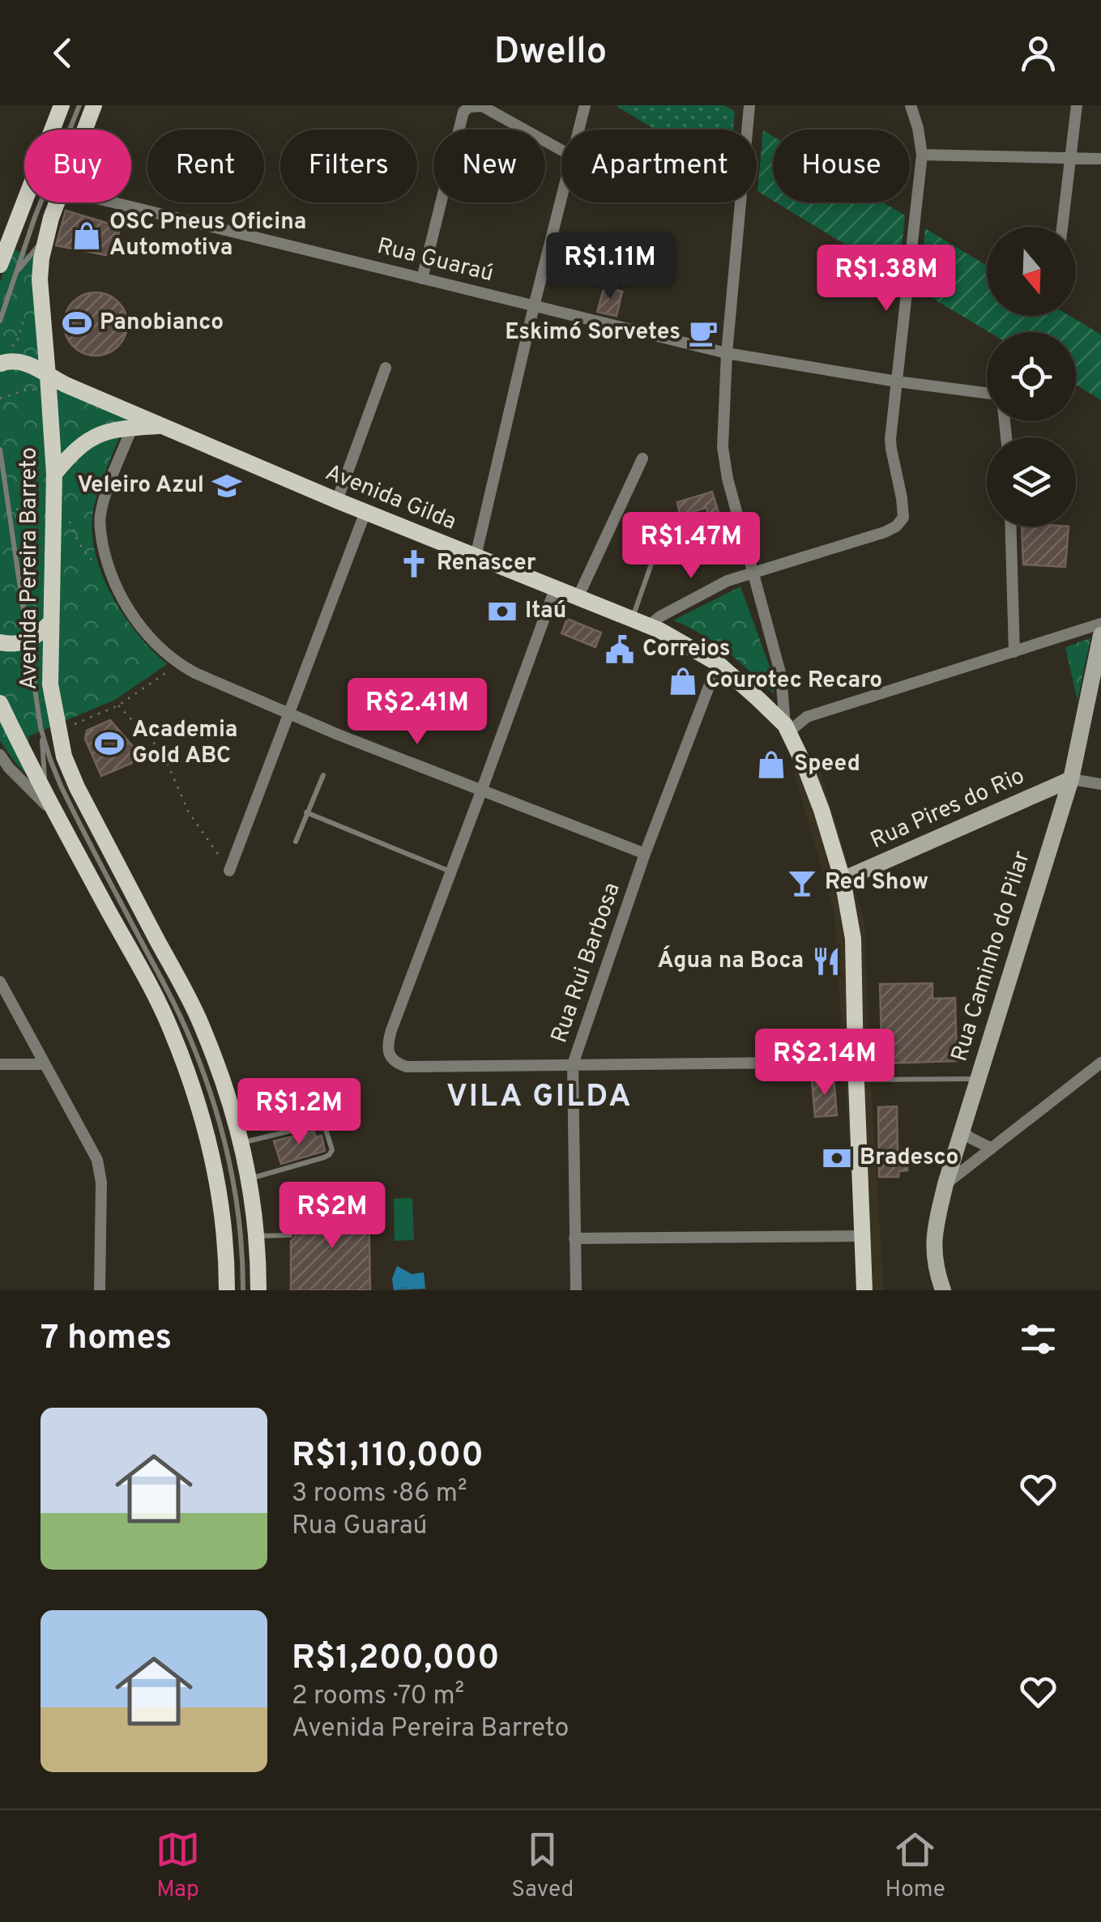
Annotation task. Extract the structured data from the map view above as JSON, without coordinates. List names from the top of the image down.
{
  "streets": {
    "main road": [
      "Avenida Gilda",
      "Avenida Pereira Barreto",
      "Rua Pires do Rio",
      "Rua Caminho do Pilar"
    ],
    "street": ["Rua Guaraú", "Rua Rui Barbosa"]
  },
  "crossings": [
    ["Avenida Gilda", "Avenida Pereira Barreto"],
    ["Avenida Gilda", "Rua Rui Barbosa"],
    ["Rua Pires do Rio", "Rua Caminho do Pilar"]
  ],
  "districts": ["VILA GILDA"],
  "places": {
    "shop": ["OSC Pneus Oficina Automotiva", "Courotec Recaro", "Speed"],
    "sports": ["Panobianco", "Academia Gold ABC"],
    "cafe": ["Eskimó Sorvetes"],
    "school or university": ["Veleiro Azul"],
    "church": ["Renascer"],
    "bank": ["Itaú", "Bradesco"],
    "public building": ["Correios"],
    "bar": ["Red Show"],
    "restaurant": ["Água na Boca"]
  },
  "north": "bottom",
  "page": {
    "header": "Dwello",
    "chip": [
      "Buy",
      "Rent",
      "Filters",
      "New",
      "Apartment",
      "House"
    ],
    "price": [
      "R$1.11M",
      "R$1.38M",
      "R$1.47M",
      "R$2.41M",
      "R$2.14M",
      "R$1.2M",
      "R$2M"
    ],
    "heading": "7 homes",
    "list": [
      {
        "name": "R$1,110,000",
        "note": "3 rooms · 86 m² · Rua Guaraú"
      },
      {
        "name": "R$1,200,000",
        "note": "2 rooms · 70 m² · Avenida Pereira Barreto"
      }
    ],
    "tabs": ["Map", "Saved", "Home"]
  }
}
